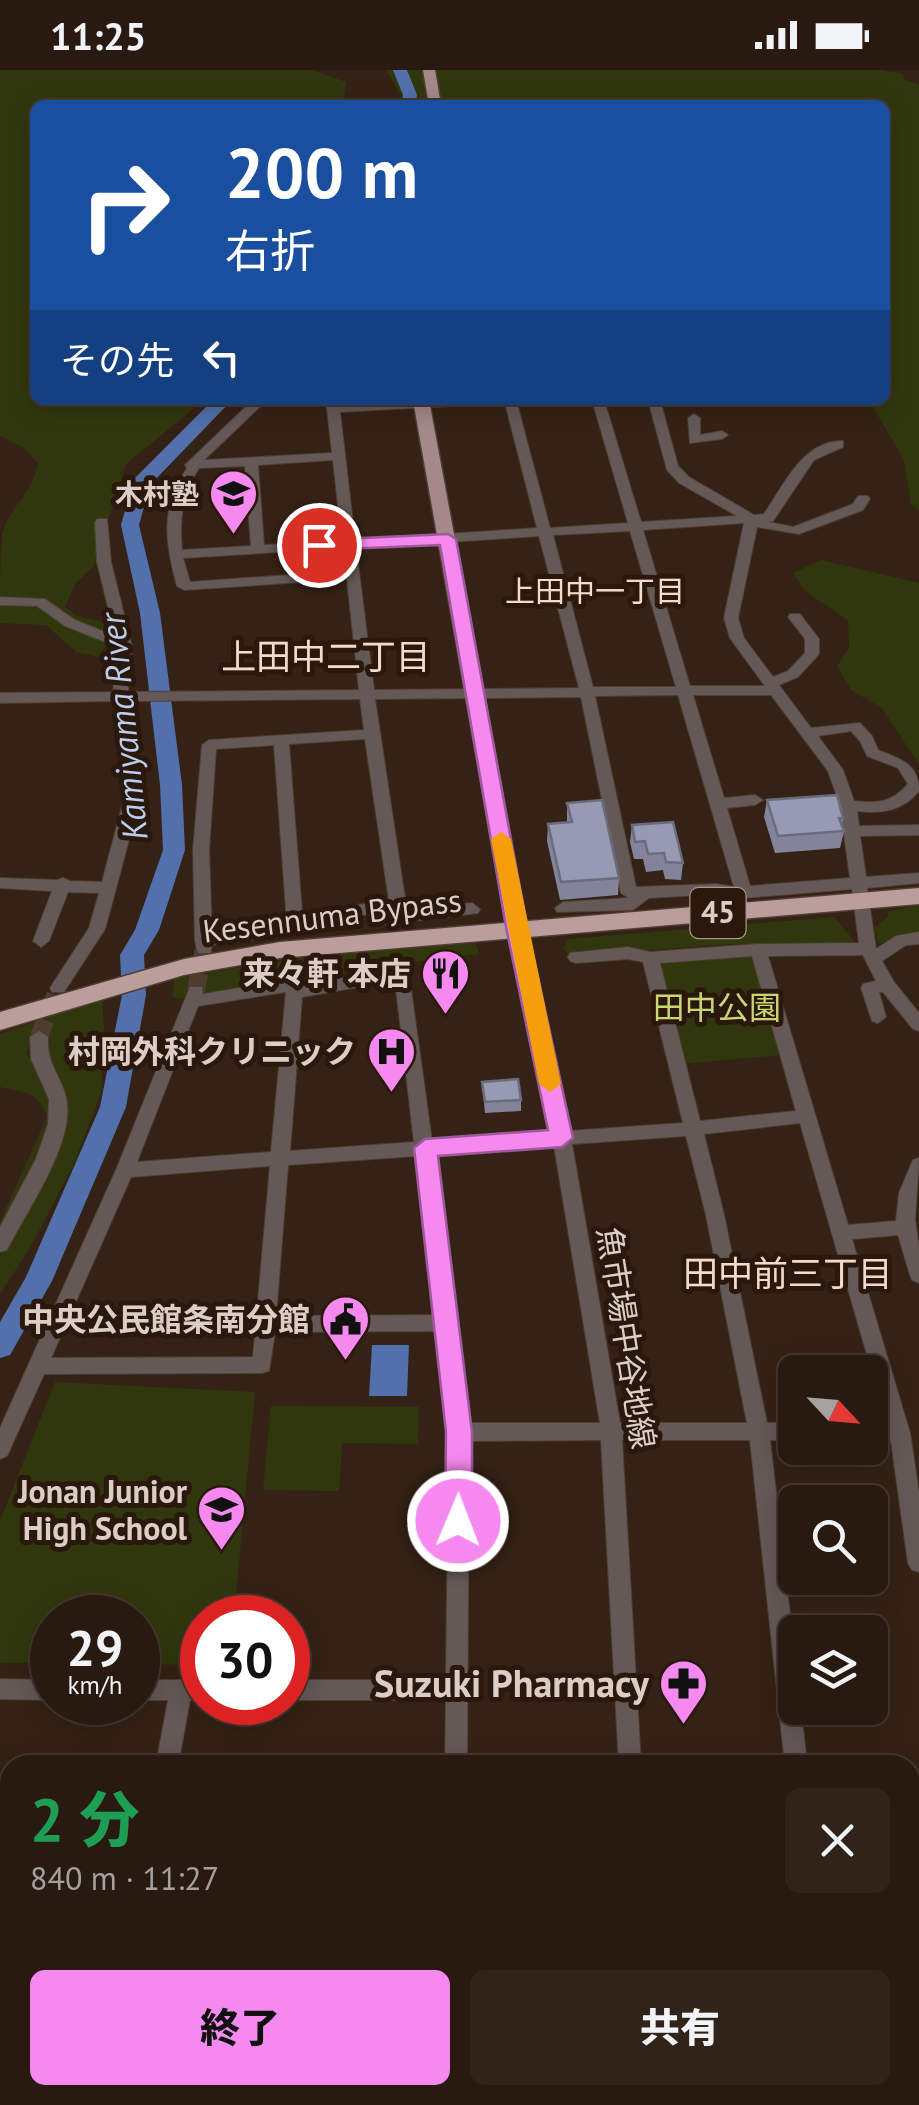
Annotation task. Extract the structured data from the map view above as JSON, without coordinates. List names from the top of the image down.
{
  "streets": {
    "highway": ["45", "Kesennuma Bypass"],
    "street": ["魚市場中谷地線"]
  },
  "crossings": [
    ["Kesennuma Bypass", "魚市場中谷地線"]
  ],
  "districts": ["上田中一丁目", "上田中二丁目", "田中前三丁目"],
  "water": ["Kamiyama River"],
  "parks": ["田中公園"],
  "places": {
    "school or university": ["木村塾", "Jonan Junior High School"],
    "restaurant": ["来々軒 本店"],
    "hospital": ["村岡外科クリニック"],
    "public building": ["中央公民館条南分館"],
    "pharmacy": ["Suzuki Pharmacy"]
  },
  "north": "bottom right",
  "page": {
    "status": "11:25",
    "turn": ["200 m", "右折"],
    "then": "その先",
    "speed": "29 km/h",
    "limit": "30",
    "heading": ["2 分", "840 m · 11:27"],
    "buttons": ["終了", "共有"]
  }
}
